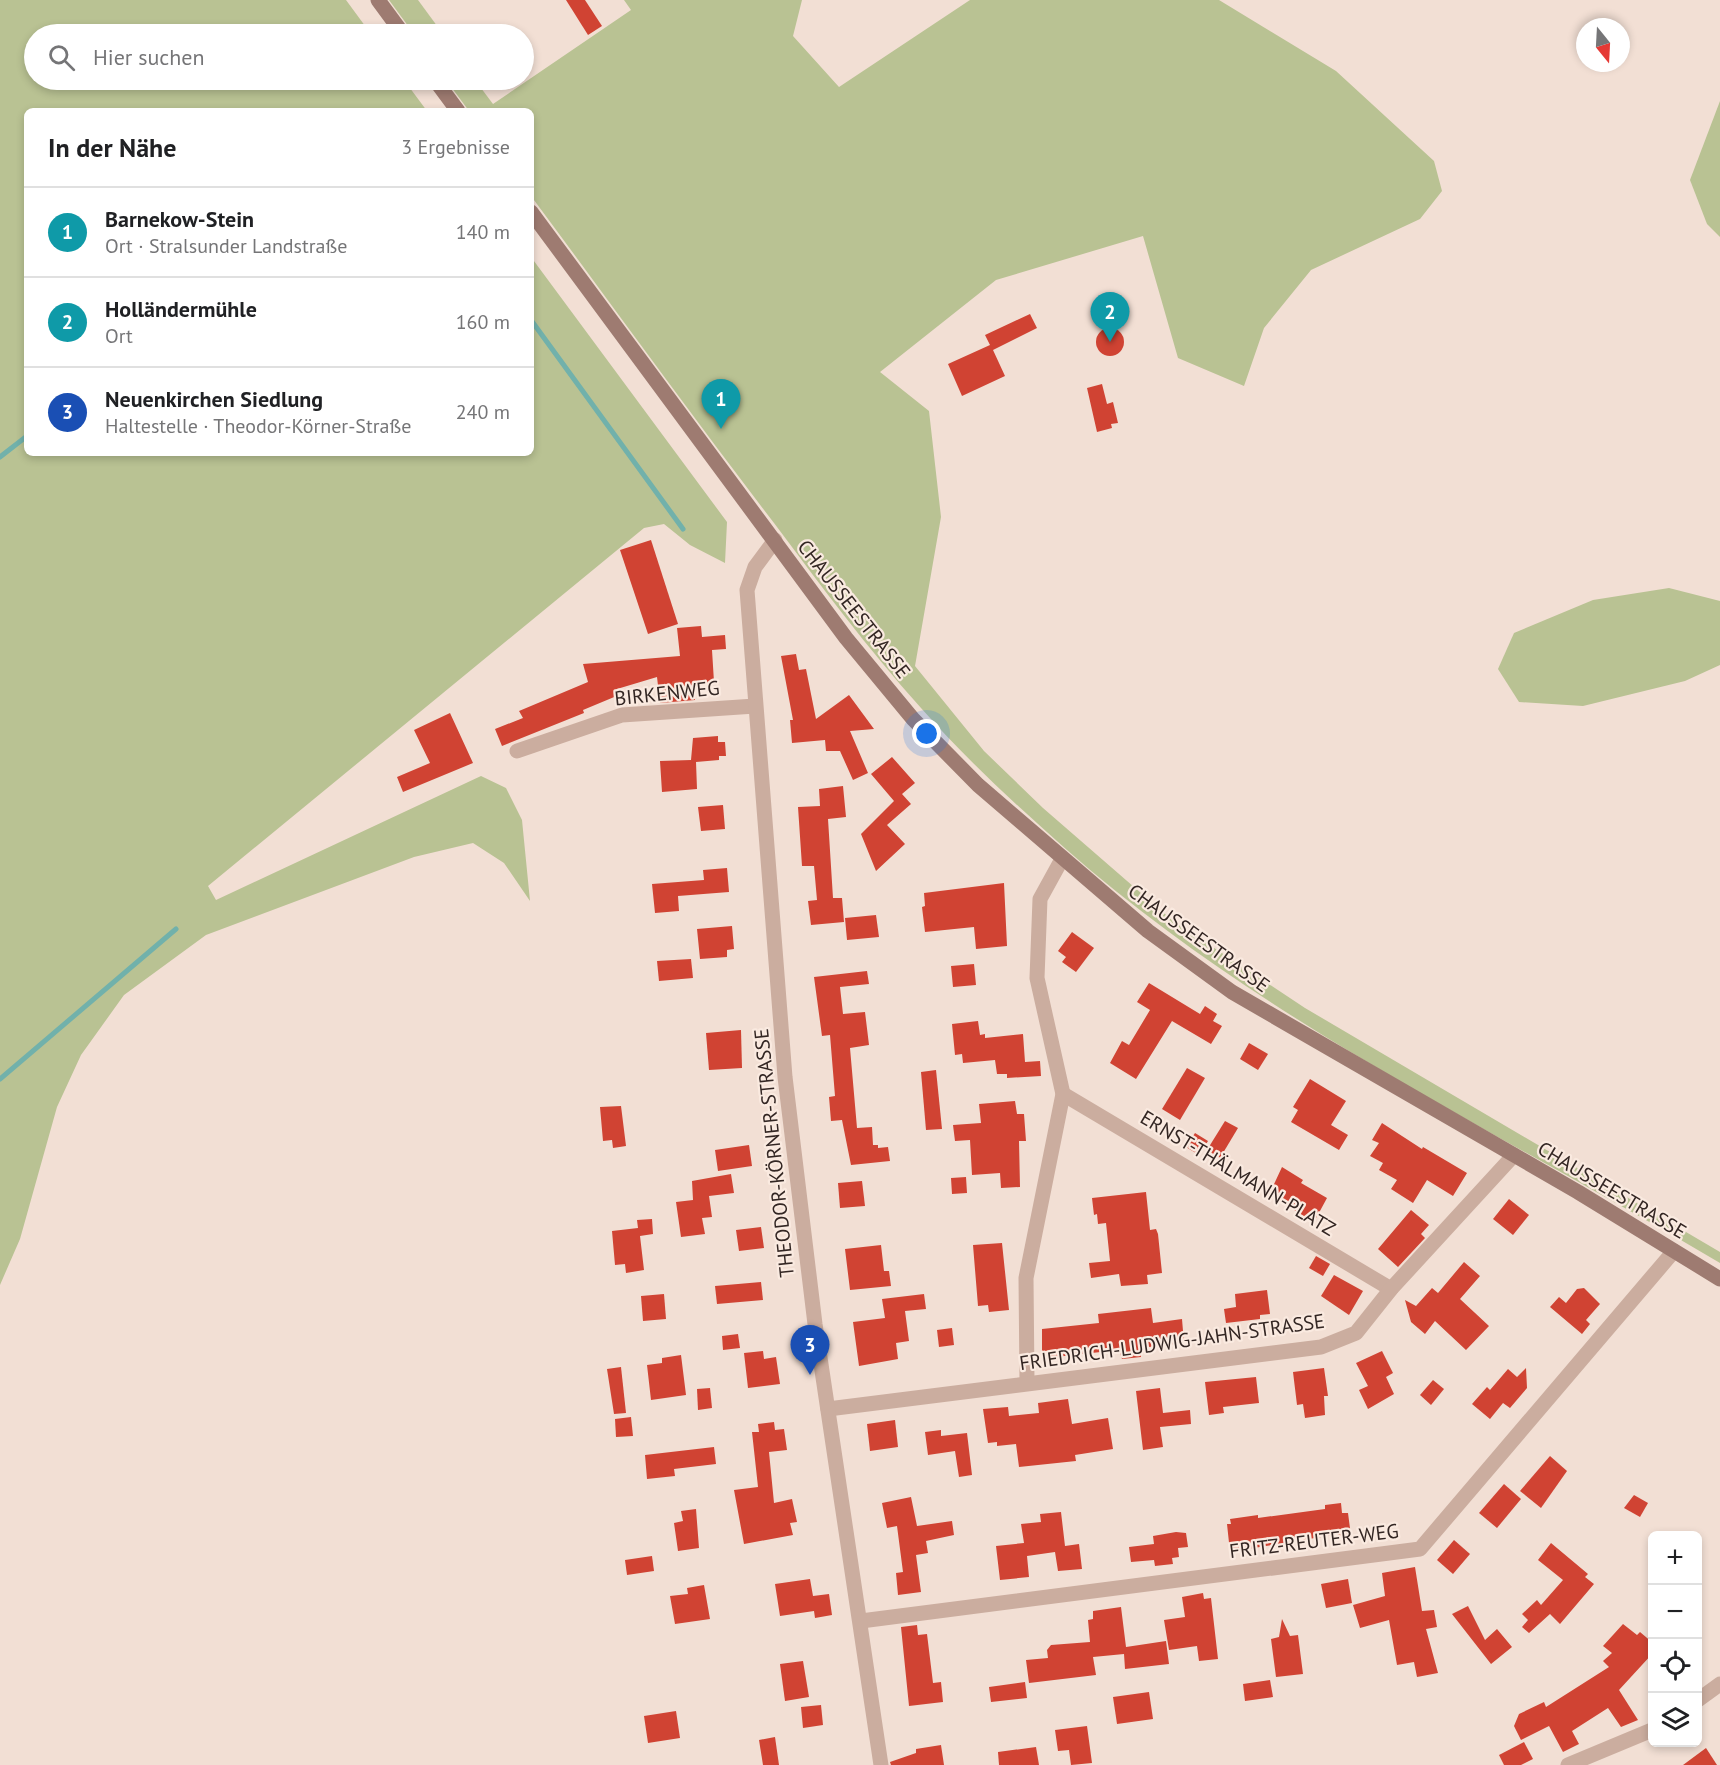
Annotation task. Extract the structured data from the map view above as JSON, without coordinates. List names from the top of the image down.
{
  "streets": {
    "main road": ["CHAUSSEESTRASSE"],
    "street": [
      "BIRKENWEG",
      "THEODOR-KÖRNER-STRASSE",
      "ERNST-THÄLMANN-PLATZ",
      "FRIEDRICH-LUDWIG-JAHN-STRASSE",
      "FRITZ-REUTER-WEG"
    ]
  },
  "crossings": [
    ["CHAUSSEESTRASSE", "THEODOR-KÖRNER-STRASSE"],
    ["CHAUSSEESTRASSE", "FRIEDRICH-LUDWIG-JAHN-STRASSE"],
    ["CHAUSSEESTRASSE", "FRITZ-REUTER-WEG"],
    ["BIRKENWEG", "THEODOR-KÖRNER-STRASSE"],
    ["THEODOR-KÖRNER-STRASSE", "FRIEDRICH-LUDWIG-JAHN-STRASSE"],
    ["THEODOR-KÖRNER-STRASSE", "FRITZ-REUTER-WEG"],
    ["ERNST-THÄLMANN-PLATZ", "FRIEDRICH-LUDWIG-JAHN-STRASSE"]
  ],
  "north": "bottom",
  "page": {
    "search": "Hier suchen",
    "heading": ["In der Nähe", "3 Ergebnisse"],
    "list": [
      {
        "mark": "1",
        "name": "Barnekow-Stein",
        "note": "Ort · Stralsunder Landstraße",
        "value": "140 m"
      },
      {
        "mark": "2",
        "name": "Holländermühle",
        "note": "Ort",
        "value": "160 m"
      },
      {
        "mark": "3",
        "name": "Neuenkirchen Siedlung",
        "note": "Haltestelle · Theodor-Körner-Straße",
        "value": "240 m"
      }
    ],
    "pins": ["2", "1", "3"],
    "map_buttons": ["+", "−"]
  }
}
